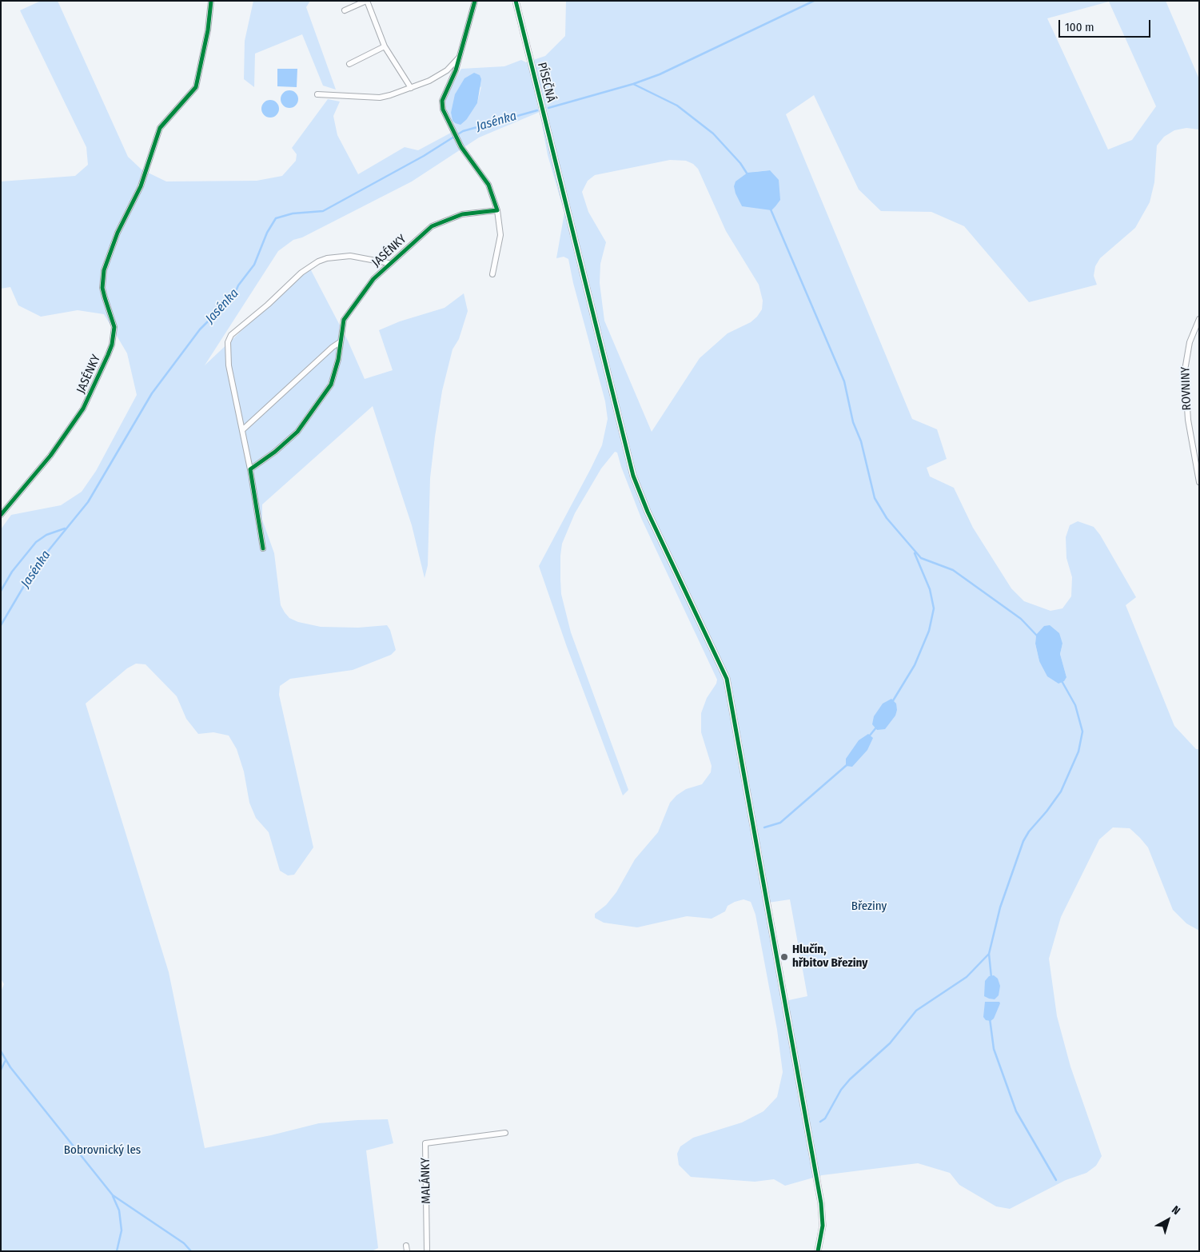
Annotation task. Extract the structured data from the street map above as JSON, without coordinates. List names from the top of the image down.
{
  "streets": {
    "street": [
      "PÍSEČNÁ",
      "JASÉNKY",
      "ROVNINY",
      "MALÁNKY"
    ]
  },
  "water": ["Jasénka"],
  "parks": ["Březiny", "Bobrovnický les"],
  "places": ["Hlučín, hřbitov Březiny"],
  "scale_bar": "100 m",
  "north": "top right"
}
